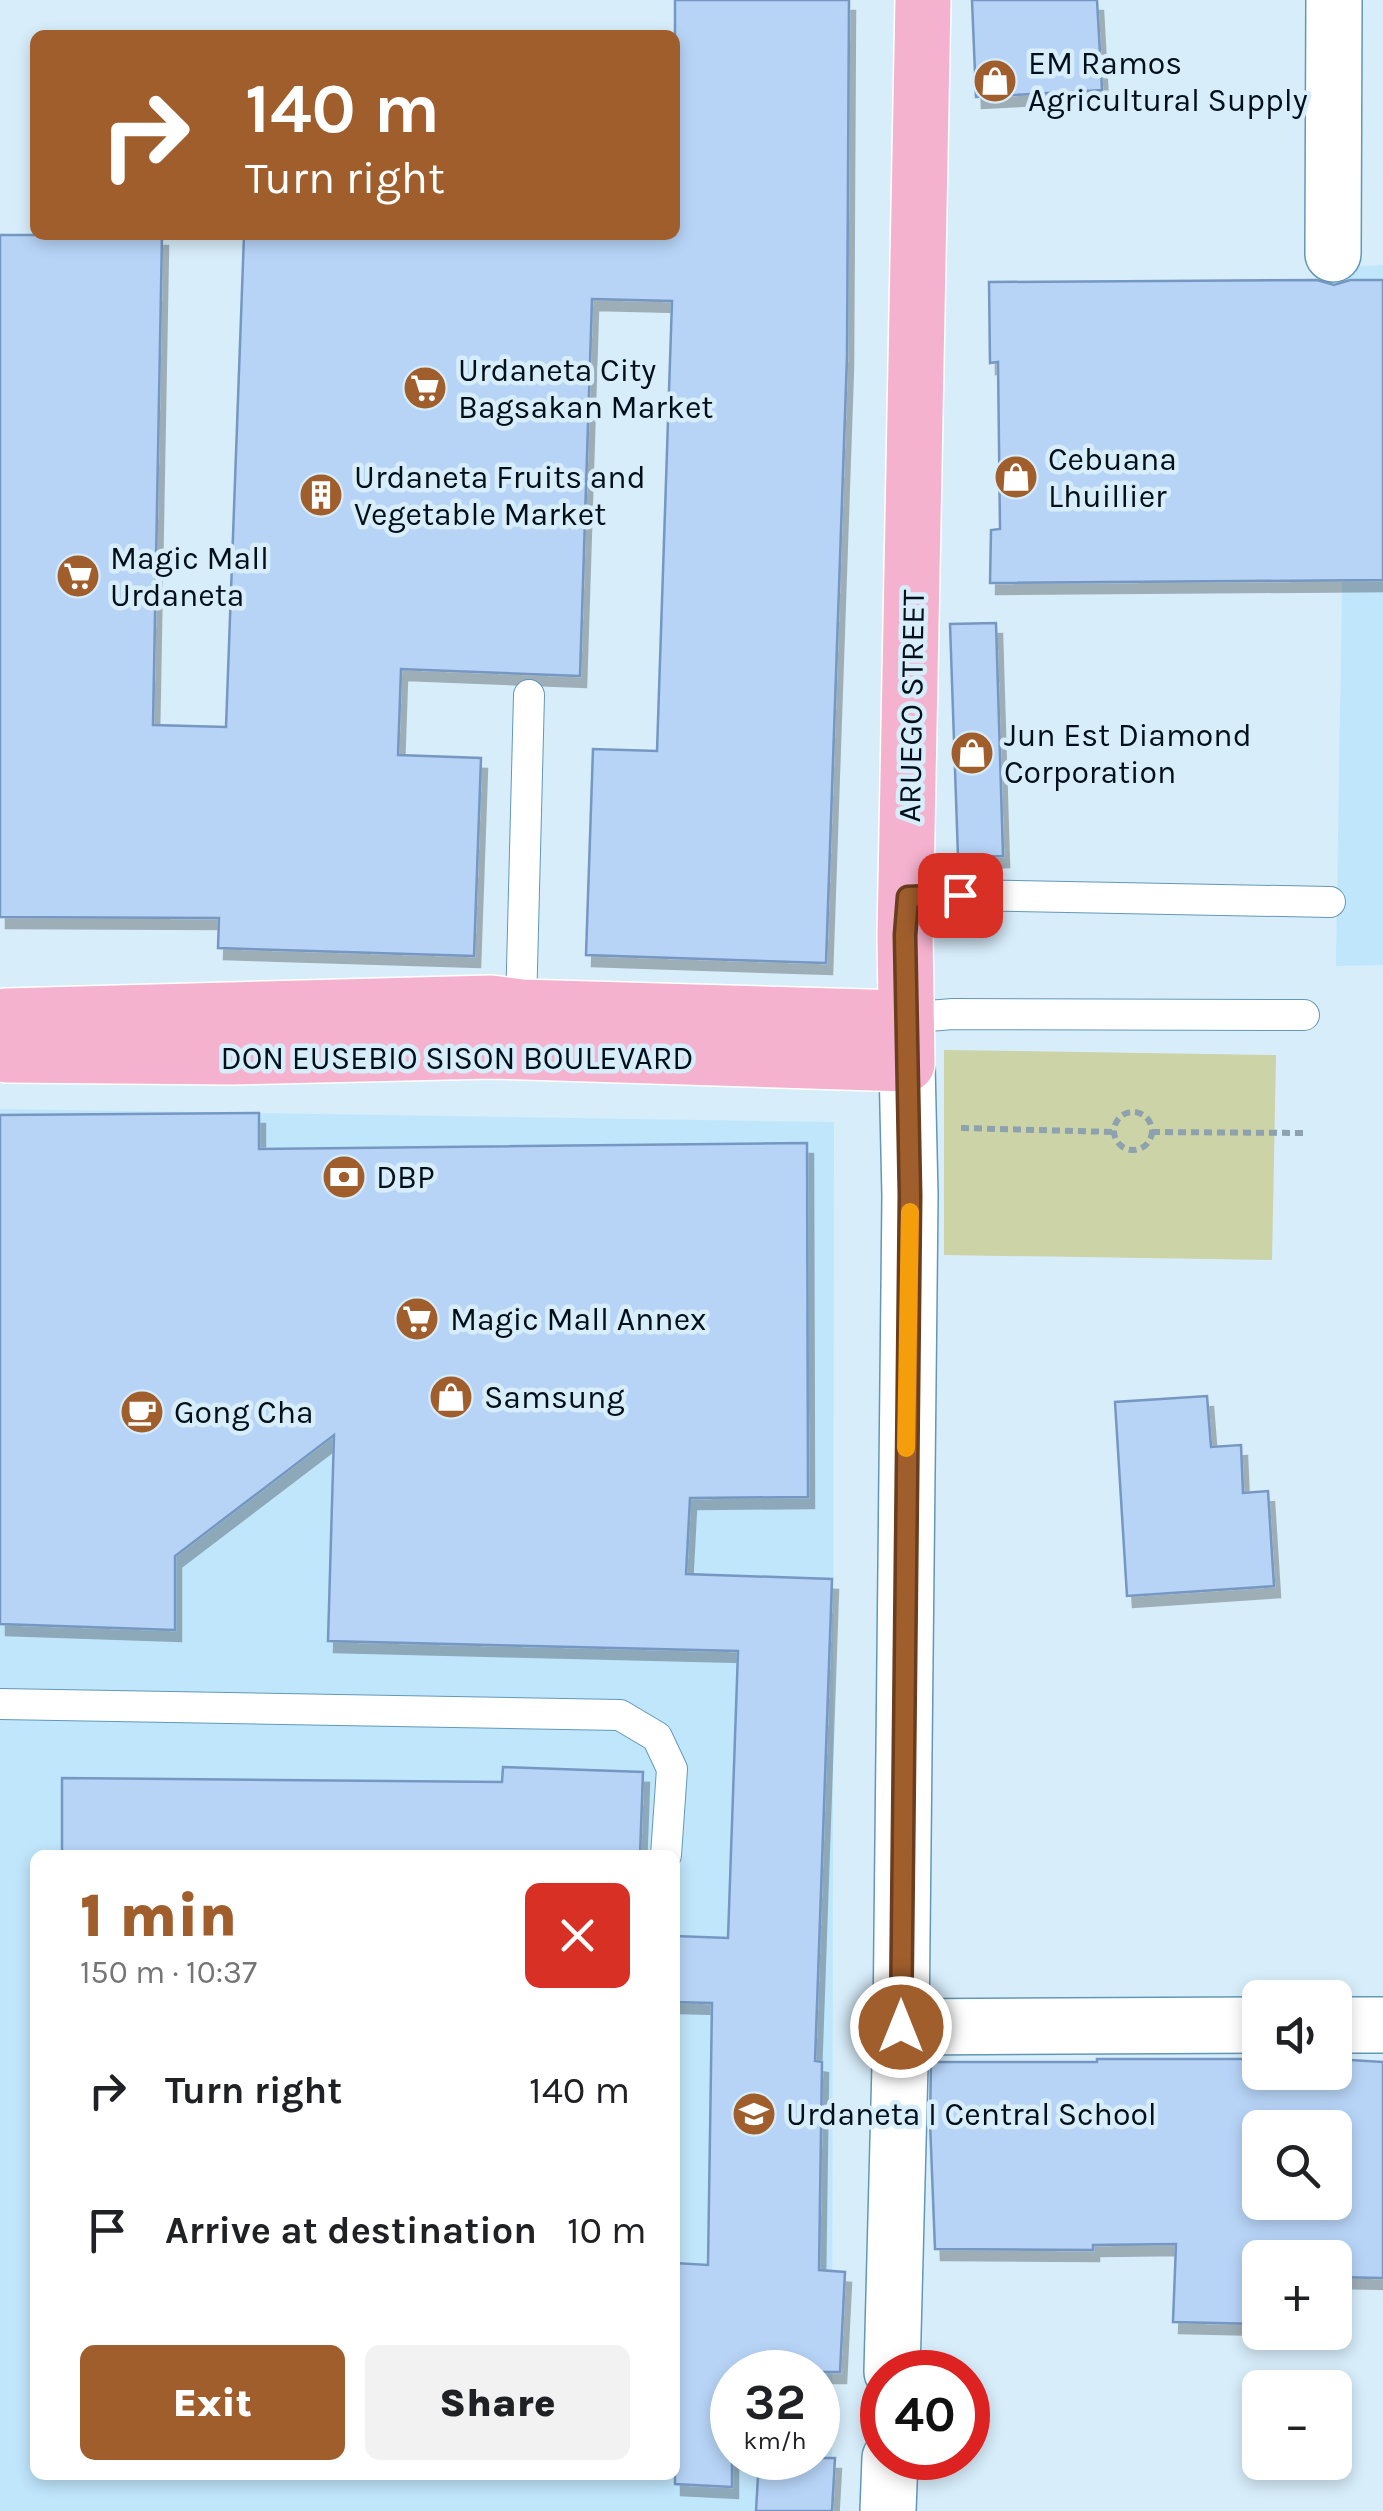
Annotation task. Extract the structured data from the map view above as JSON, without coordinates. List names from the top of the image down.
{
  "streets": {
    "main road": ["ARUEGO STREET", "DON EUSEBIO SISON BOULEVARD"]
  },
  "crossings": [
    ["ARUEGO STREET", "DON EUSEBIO SISON BOULEVARD"]
  ],
  "places": {
    "shop": [
      "EM Ramos Agricultural Supply",
      "Cebuana Lhuillier",
      "Jun Est Diamond Corporation",
      "Samsung"
    ],
    "supermarket": ["Urdaneta City Bagsakan Market", "Magic Mall Urdaneta", "Magic Mall Annex"],
    "building": ["Urdaneta Fruits and Vegetable Market"],
    "bank": ["DBP"],
    "cafe": ["Gong Cha"],
    "school or university": ["Urdaneta I Central School"]
  },
  "page": {
    "turn": ["140 m", "Turn right"],
    "heading": ["1 min", "150 m · 10:37"],
    "map_buttons": ["+", "−"],
    "list": [
      {
        "name": "Turn right",
        "value": "140 m"
      },
      {
        "name": "Arrive at destination",
        "value": "10 m"
      }
    ],
    "buttons": ["Exit", "Share"],
    "speed": "32 km/h",
    "limit": "40"
  }
}
